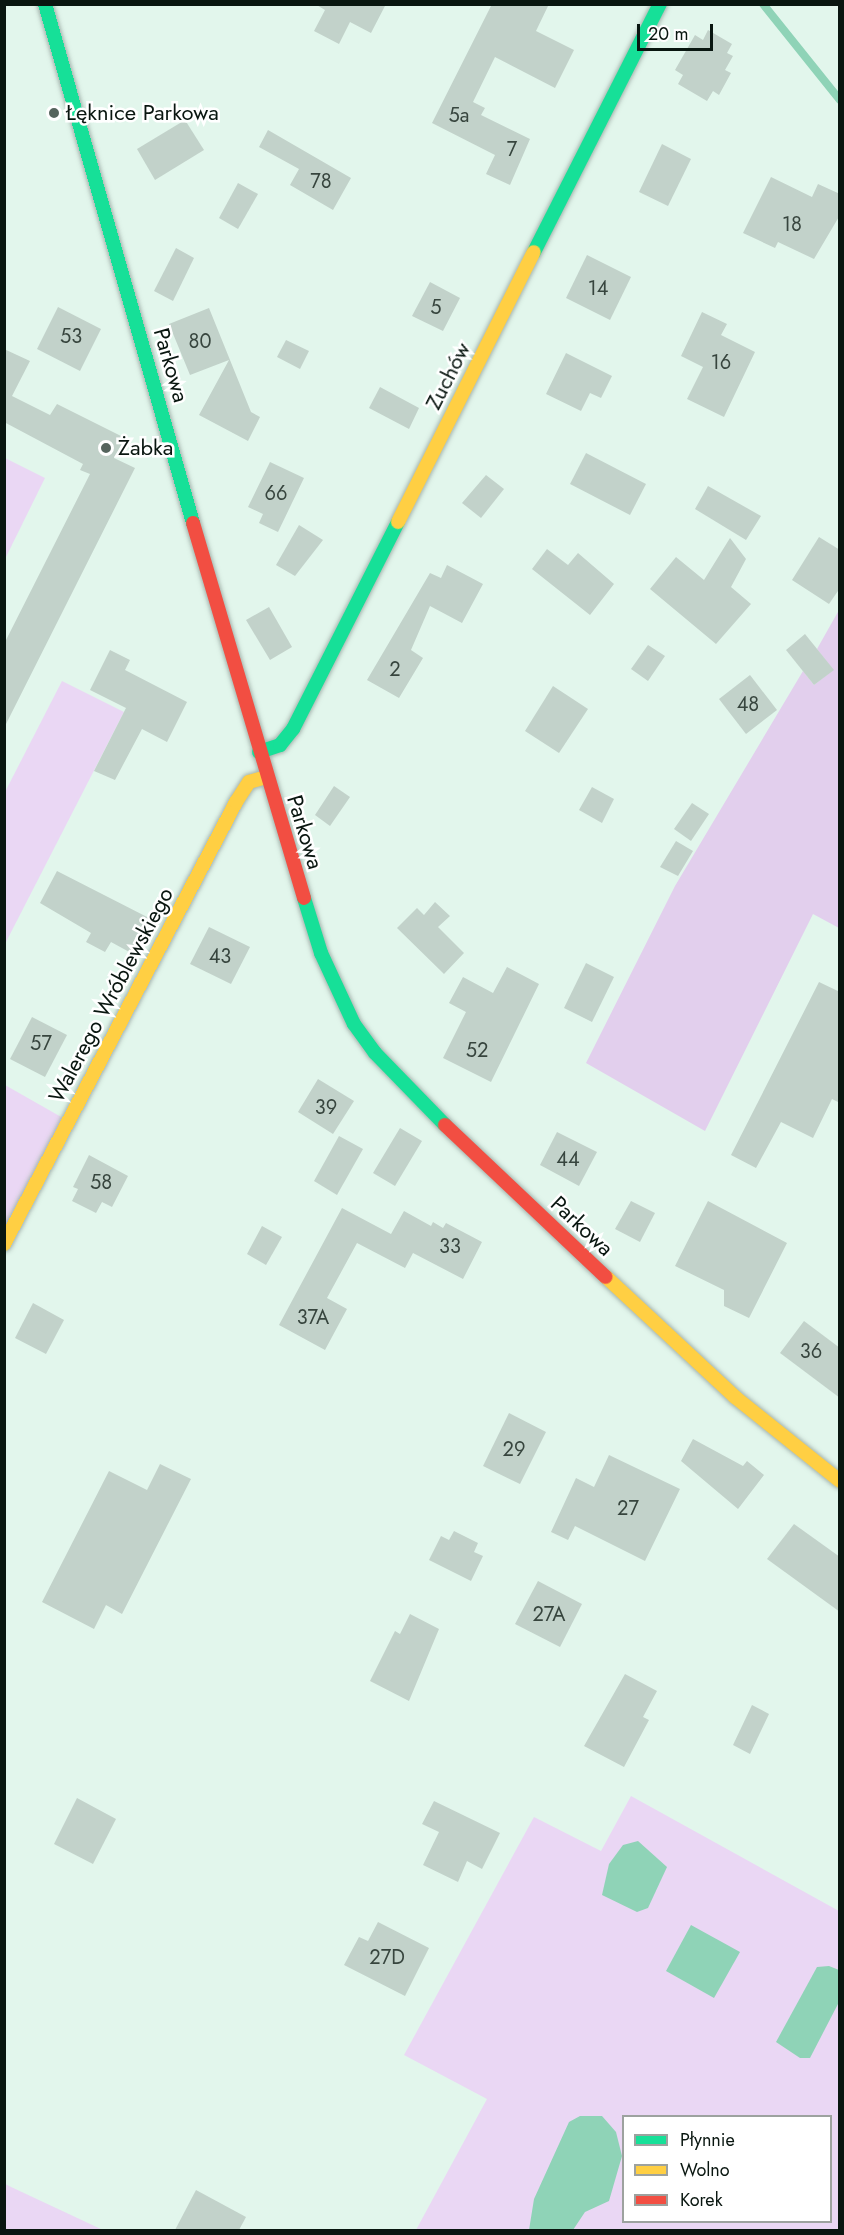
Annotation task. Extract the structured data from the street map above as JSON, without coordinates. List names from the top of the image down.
{
  "streets": {
    "street": ["Parkowa", "Zuchów", "Walerego Wróblewskiego"]
  },
  "crossings": [
    ["Parkowa", "Zuchów"],
    ["Parkowa", "Walerego Wróblewskiego"]
  ],
  "places": ["Łęknice Parkowa", "Żabka"],
  "house_numbers": [
    "5a",
    "7",
    "78",
    "18",
    "14",
    "5",
    "53",
    "80",
    "16",
    "66",
    "2",
    "48",
    "43",
    "57",
    "52",
    "39",
    "44",
    "58",
    "33",
    "37A",
    "36",
    "29",
    "27",
    "27A",
    "27D"
  ],
  "legend": ["Płynnie", "Wolno", "Korek"],
  "scale_bar": "20 m"
}
